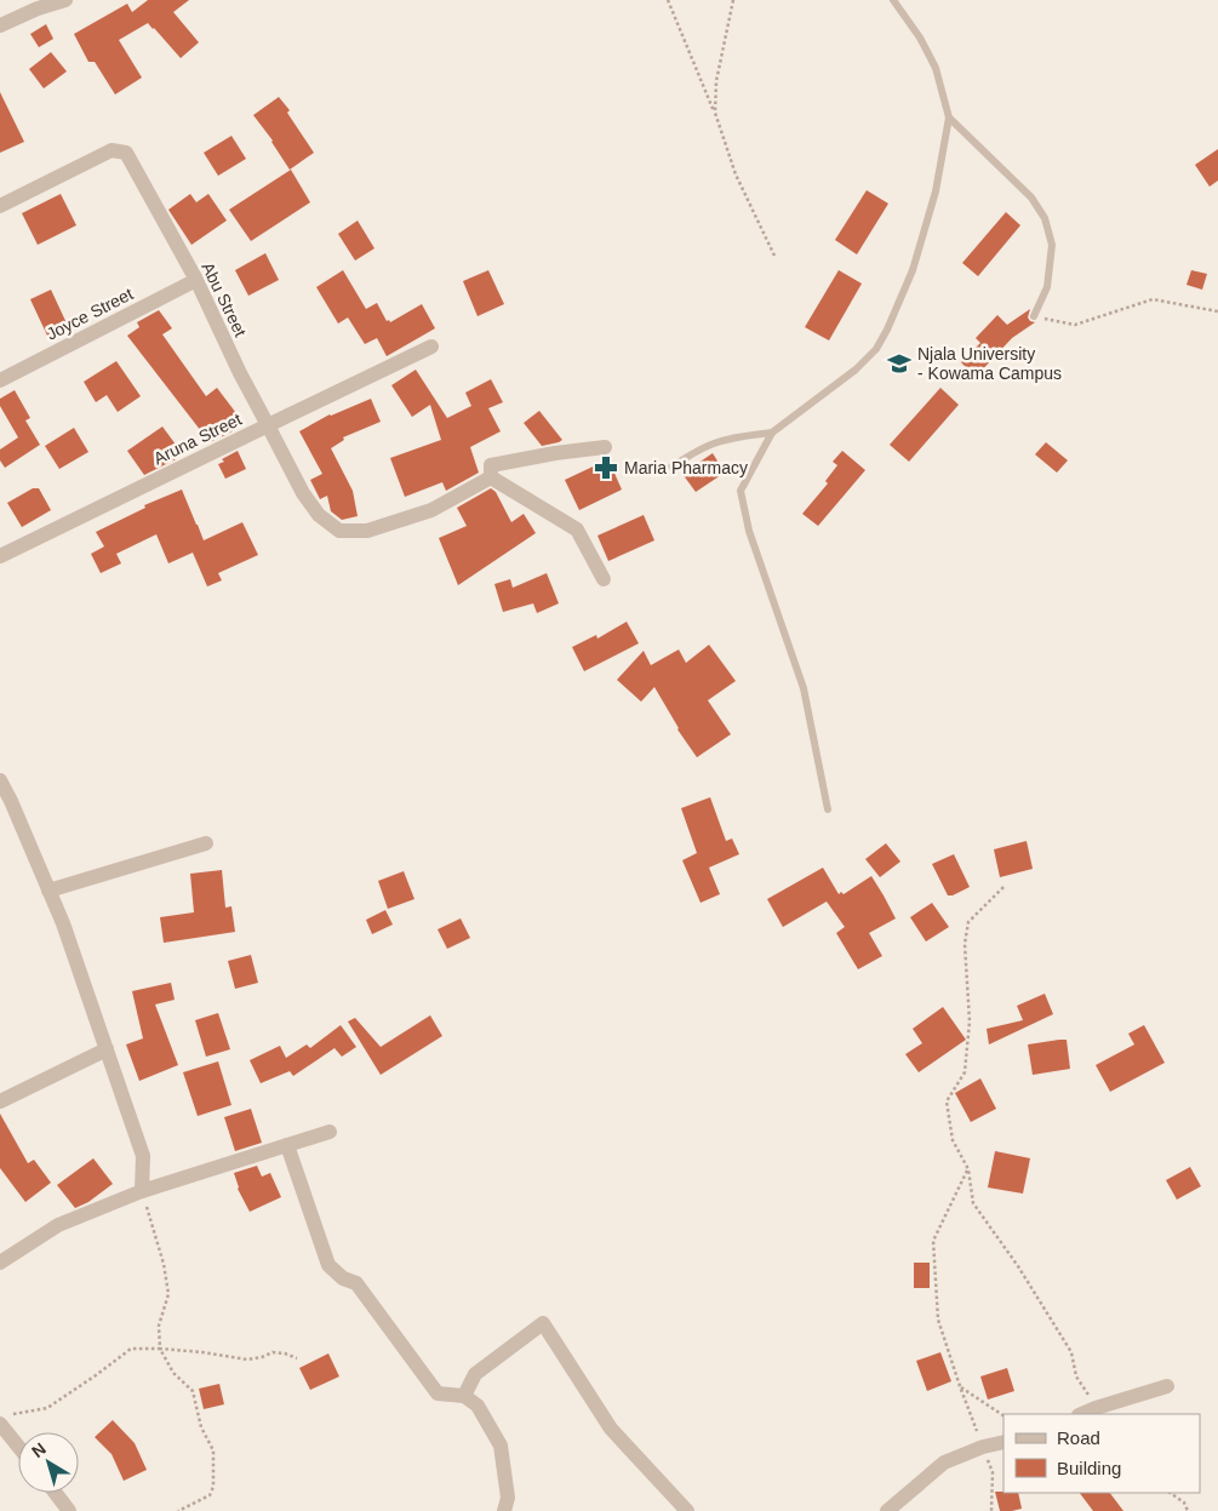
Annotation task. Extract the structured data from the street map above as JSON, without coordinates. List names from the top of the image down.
{
  "streets": {
    "street": ["Abu Street", "Joyce Street", "Aruna Street"]
  },
  "crossings": [
    ["Abu Street", "Joyce Street"],
    ["Abu Street", "Aruna Street"]
  ],
  "places": {
    "school or university": ["Njala University - Kowama Campus"],
    "pharmacy": ["Maria Pharmacy"]
  },
  "legend": ["Road", "Building"],
  "north": "top left"
}
